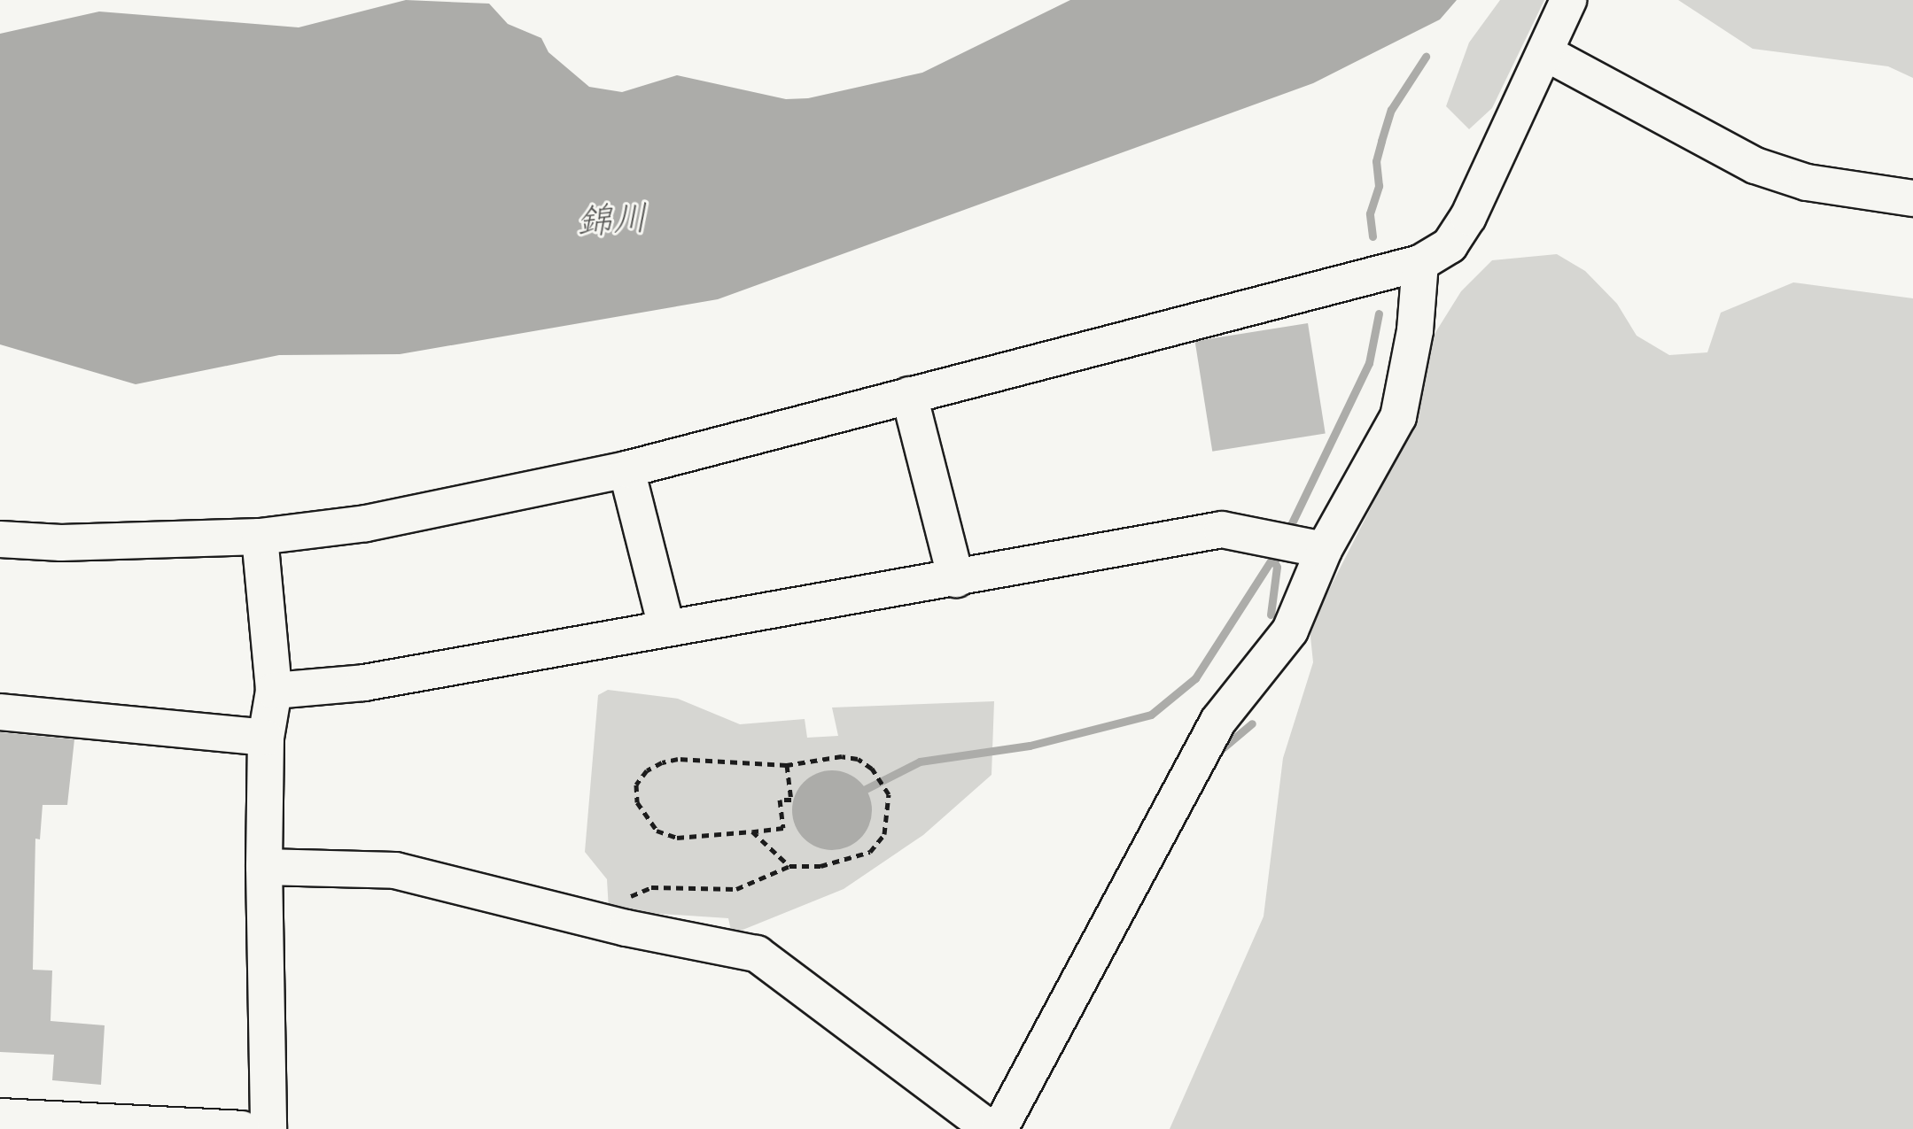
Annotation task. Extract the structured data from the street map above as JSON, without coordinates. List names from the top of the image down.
{
  "water": ["錦川"]
}
